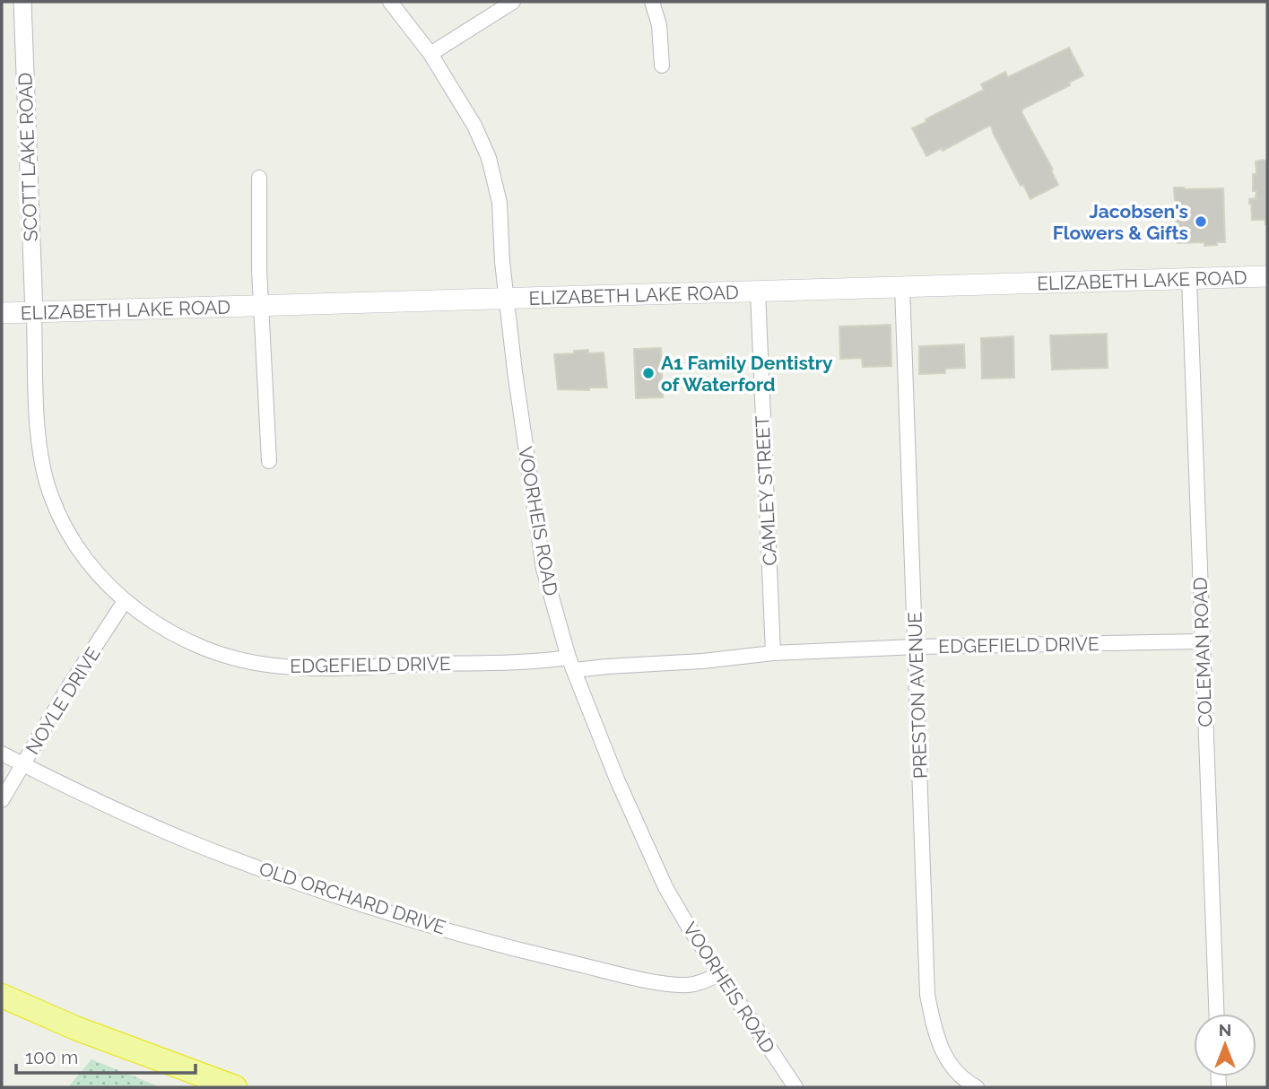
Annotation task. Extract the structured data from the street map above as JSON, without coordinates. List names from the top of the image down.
{
  "streets": {
    "main road": ["ELIZABETH LAKE ROAD"],
    "street": [
      "SCOTT LAKE ROAD",
      "CAMLEY STREET",
      "VOORHEIS ROAD",
      "EDGEFIELD DRIVE",
      "COLEMAN ROAD",
      "PRESTON AVENUE",
      "NOYLE DRIVE",
      "OLD ORCHARD DRIVE"
    ]
  },
  "crossings": [
    ["SCOTT LAKE ROAD", "ELIZABETH LAKE ROAD"],
    ["SCOTT LAKE ROAD", "EDGEFIELD DRIVE"],
    ["ELIZABETH LAKE ROAD", "CAMLEY STREET"],
    ["ELIZABETH LAKE ROAD", "VOORHEIS ROAD"],
    ["ELIZABETH LAKE ROAD", "EDGEFIELD DRIVE"],
    ["ELIZABETH LAKE ROAD", "COLEMAN ROAD"],
    ["ELIZABETH LAKE ROAD", "PRESTON AVENUE"],
    ["CAMLEY STREET", "EDGEFIELD DRIVE"],
    ["VOORHEIS ROAD", "EDGEFIELD DRIVE"],
    ["VOORHEIS ROAD", "OLD ORCHARD DRIVE"],
    ["EDGEFIELD DRIVE", "COLEMAN ROAD"],
    ["EDGEFIELD DRIVE", "PRESTON AVENUE"],
    ["EDGEFIELD DRIVE", "NOYLE DRIVE"],
    ["NOYLE DRIVE", "OLD ORCHARD DRIVE"]
  ],
  "places": ["Jacobsen's Flowers & Gifts", "A1 Family Dentistry of Waterford"],
  "scale_bar": "100 m",
  "north": "top"
}
